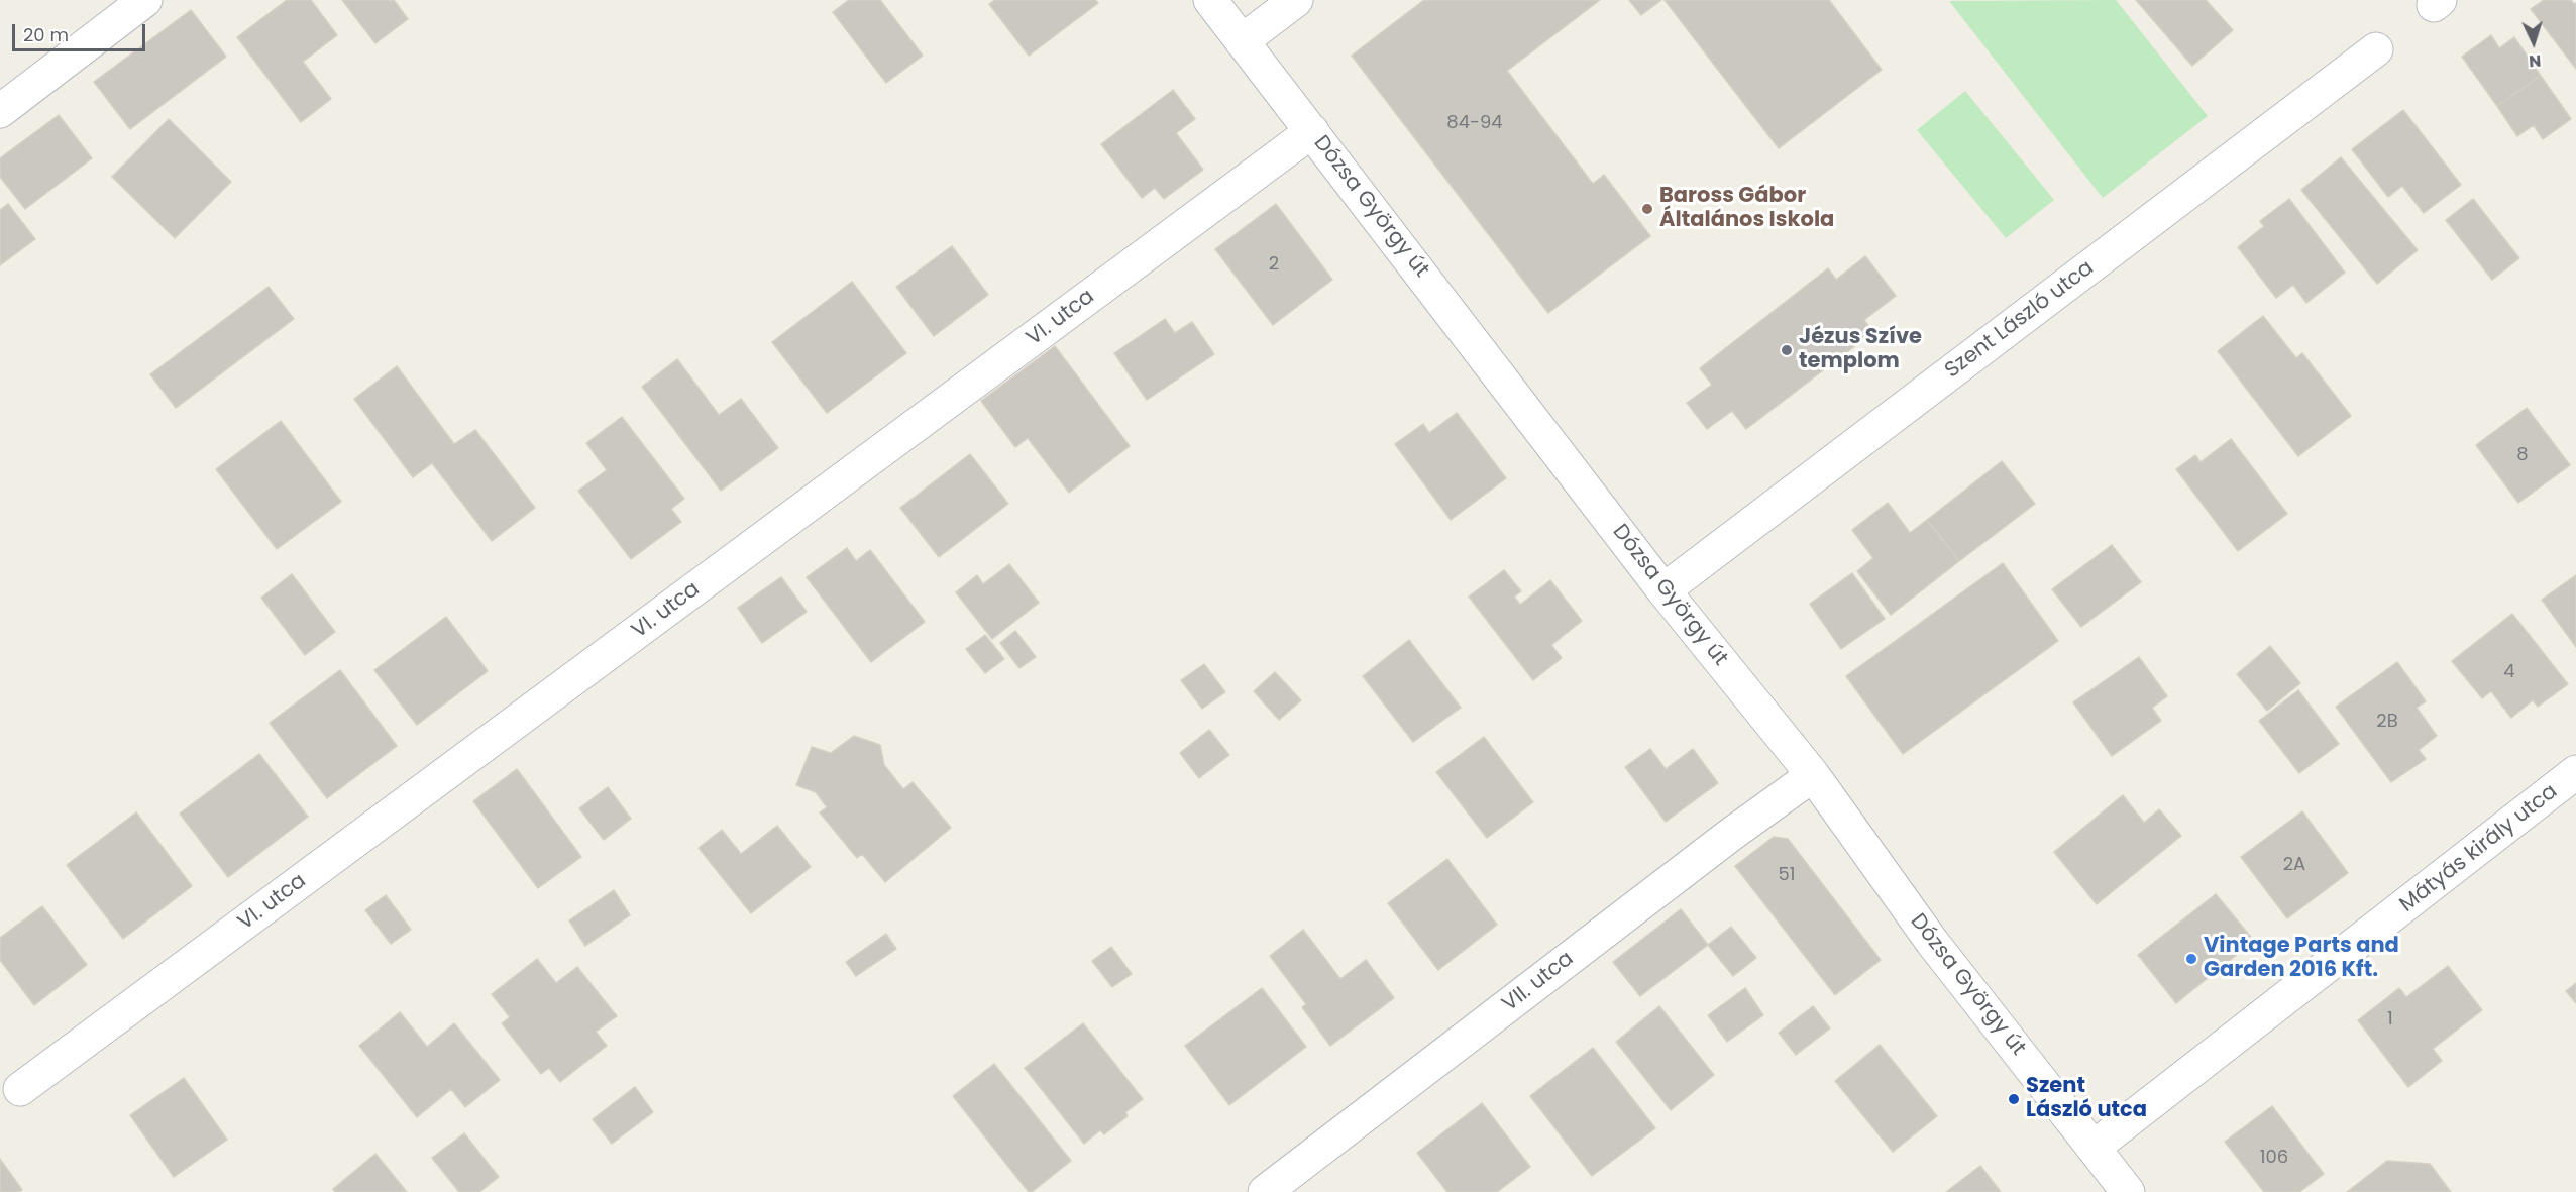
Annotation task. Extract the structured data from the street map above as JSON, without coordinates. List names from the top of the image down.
{
  "streets": {
    "street": [
      "Dózsa György út",
      "VI. utca",
      "Szent László utca",
      "Mátyás király utca",
      "VII. utca"
    ]
  },
  "crossings": [
    ["Dózsa György út", "VI. utca"],
    ["Dózsa György út", "Szent László utca"],
    ["Dózsa György út", "Mátyás király utca"],
    ["Dózsa György út", "VII. utca"]
  ],
  "places": [
    "Baross Gábor Általános Iskola",
    "Jézus Szíve templom",
    "Vintage Parts and Garden 2016 Kft.",
    "Szent László utca"
  ],
  "house_numbers": [
    "84-94",
    "2",
    "8",
    "4",
    "2B",
    "2A",
    "51",
    "1",
    "106"
  ],
  "scale_bar": "20 m",
  "north": "bottom"
}
